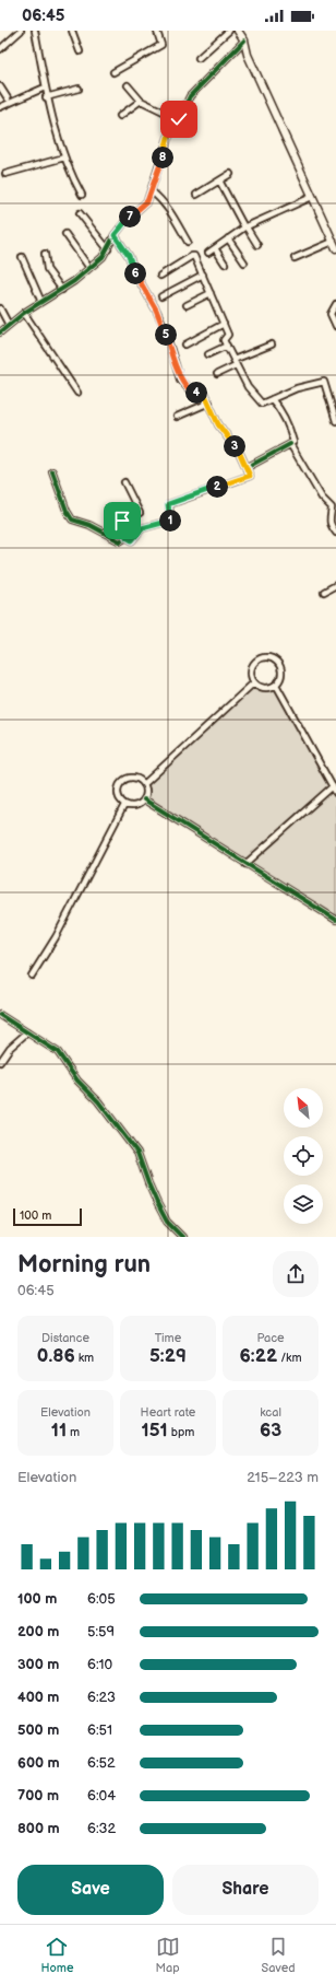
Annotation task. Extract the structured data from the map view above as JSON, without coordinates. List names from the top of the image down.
{
  "scale_bar": "100 m",
  "north": "top left",
  "page": {
    "status": "06:45",
    "pins": [
      "8",
      "7",
      "6",
      "5",
      "4",
      "3",
      "2",
      "1"
    ],
    "scale": "100 m",
    "heading": ["Morning run", "06:45"],
    "stats": [
      ["Distance", "0.86 km"],
      ["Time", "5:29"],
      ["Pace", "6:22 /km"],
      ["Elevation", "11 m"],
      ["Heart rate", "151 bpm"],
      ["kcal", "63"]
    ],
    "chart": ["Elevation", "215–223 m"],
    "list": [
      {
        "name": "100 m",
        "note": "6:05"
      },
      {
        "name": "200 m",
        "note": "5:59"
      },
      {
        "name": "300 m",
        "note": "6:10"
      },
      {
        "name": "400 m",
        "note": "6:23"
      },
      {
        "name": "500 m",
        "note": "6:51"
      },
      {
        "name": "600 m",
        "note": "6:52"
      },
      {
        "name": "700 m",
        "note": "6:04"
      },
      {
        "name": "800 m",
        "note": "6:32"
      }
    ],
    "buttons": ["Save", "Share"],
    "tabs": ["Home", "Map", "Saved"]
  }
}
